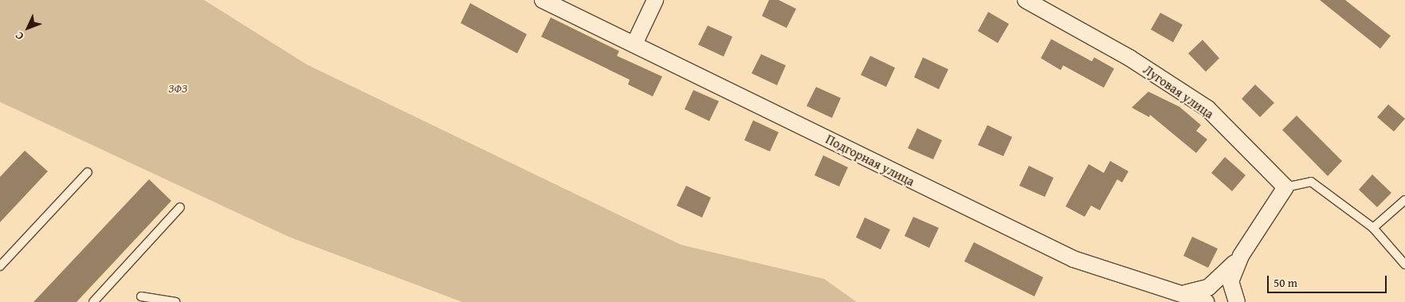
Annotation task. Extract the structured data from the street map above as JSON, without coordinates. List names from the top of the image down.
{
  "streets": {
    "street": ["Луговая улица", "Подгорная улица"]
  },
  "parks": ["ЗФЗ"],
  "scale_bar": "50 m",
  "north": "bottom left"
}
